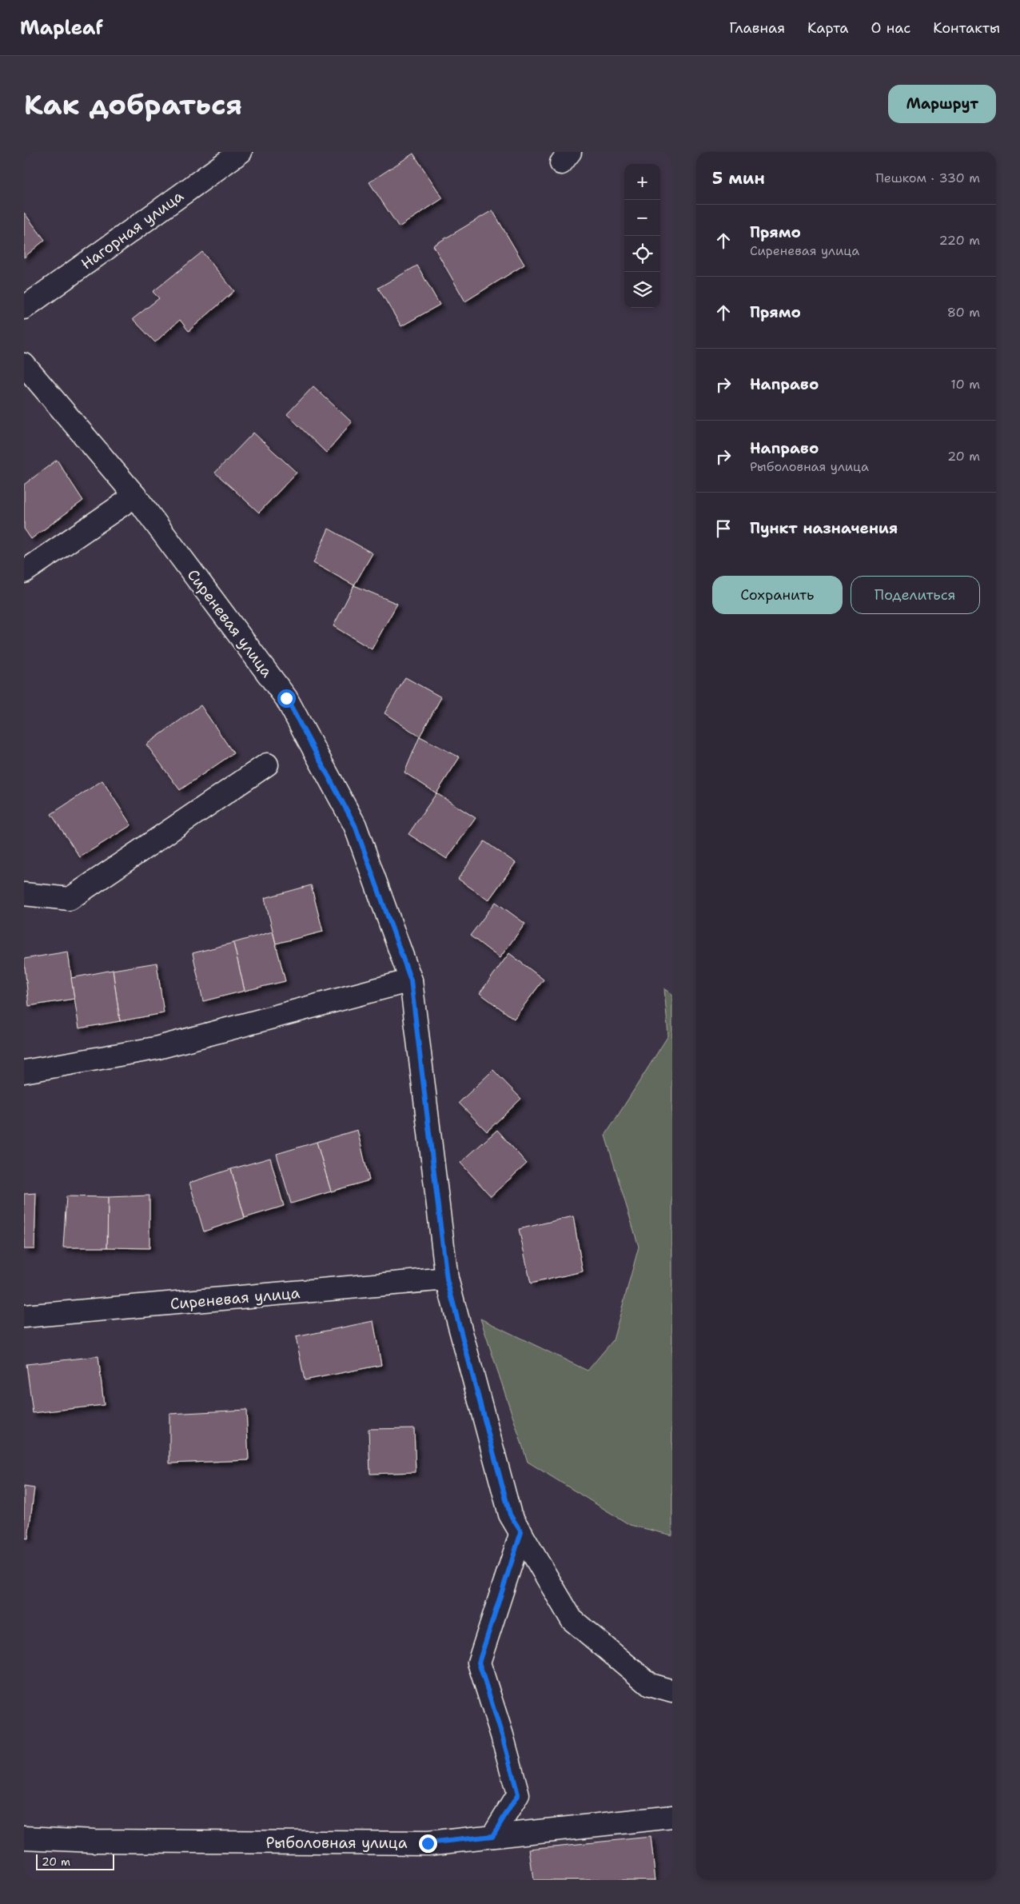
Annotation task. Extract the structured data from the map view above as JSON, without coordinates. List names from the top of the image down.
{
  "streets": {
    "street": ["Нагорная улица", "Сиреневая улица", "Рыболовная улица"]
  },
  "scale_bar": "20 m",
  "page": {
    "header": "Mapleaf",
    "nav": [
      "Главная",
      "Карта",
      "О нас",
      "Контакты"
    ],
    "buttons": [
      "Маршрут",
      ["Сохранить", "Поделиться"]
    ],
    "title": "Как добраться",
    "heading": ["5 мин", "Пешком · 330 m"],
    "map_buttons": ["+", "−"],
    "list": [
      ["Прямо", "Сиреневая улица", "220 m"],
      ["Прямо", "80 m"],
      ["Направо", "10 m"],
      ["Направо", "Рыболовная улица", "20 m"],
      "Пункт назначения"
    ],
    "scale": "20 m"
  }
}
